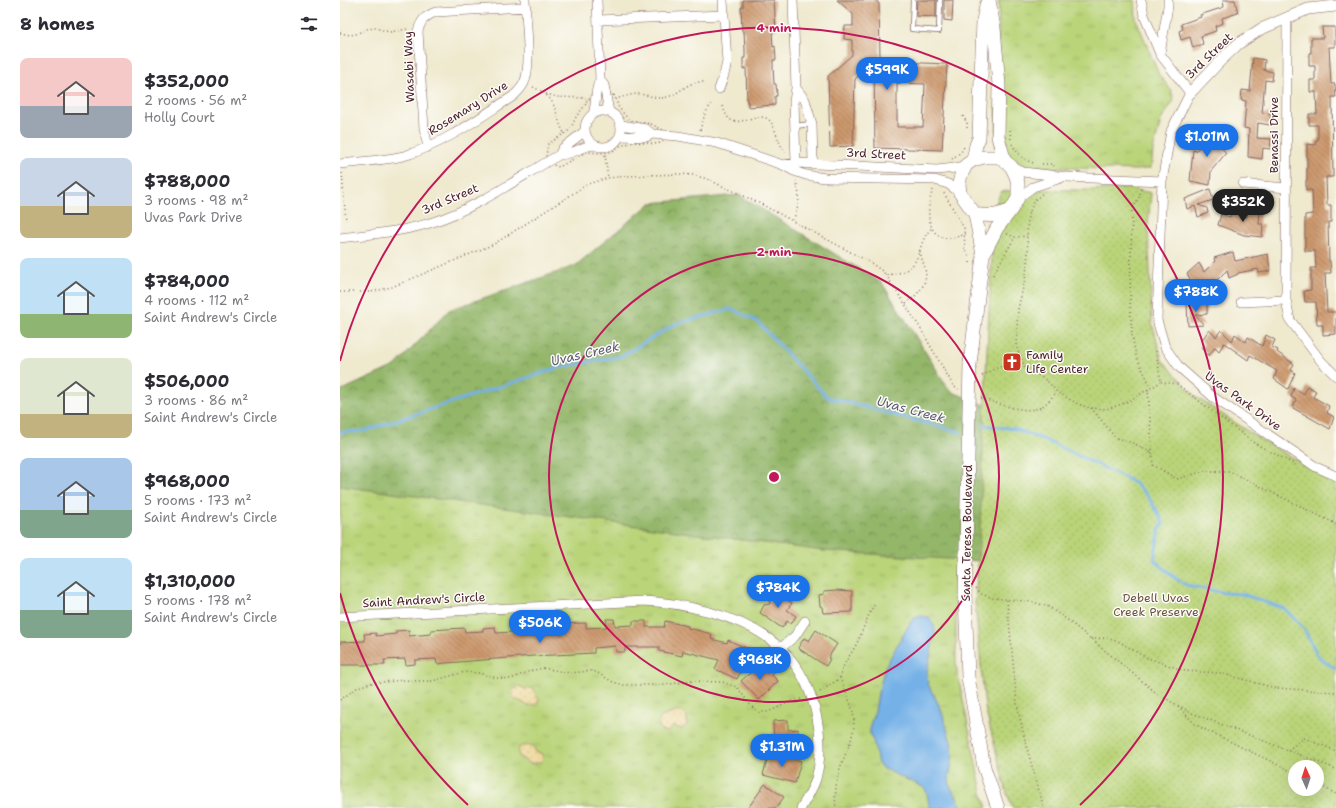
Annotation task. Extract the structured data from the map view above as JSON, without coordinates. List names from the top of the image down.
{
  "streets": {
    "main road": ["Santa Teresa Boulevard"],
    "street": [
      "3rd Street",
      "Wasabi Way",
      "Rosemary Drive",
      "Benassi Drive",
      "Uvas Park Drive",
      "Saint Andrew's Circle"
    ]
  },
  "crossings": [
    ["3rd Street", "Benassi Drive"],
    ["3rd Street", "Uvas Park Drive"],
    ["3rd Street", "Santa Teresa Boulevard"],
    ["Wasabi Way", "Rosemary Drive"]
  ],
  "water": ["Uvas Creek"],
  "parks": ["Debell Uvas Creek Preserve"],
  "places": {
    "church": ["Family Life Center"]
  },
  "north": "top",
  "page": {
    "heading": "8 homes",
    "list": [
      {
        "name": "$352,000",
        "note": "2 rooms · 56 m² · Holly Court"
      },
      {
        "name": "$788,000",
        "note": "3 rooms · 98 m² · Uvas Park Drive"
      },
      {
        "name": "$784,000",
        "note": "4 rooms · 112 m² · Saint Andrew's Circle"
      },
      {
        "name": "$506,000",
        "note": "3 rooms · 86 m² · Saint Andrew's Circle"
      },
      {
        "name": "$968,000",
        "note": "5 rooms · 173 m² · Saint Andrew's Circle"
      },
      {
        "name": "$1,310,000",
        "note": "5 rooms · 178 m² · Saint Andrew's Circle"
      }
    ],
    "price": [
      "$599K",
      "$1.01M",
      "$352K",
      "$788K",
      "$784K",
      "$506K",
      "$968K",
      "$1.31M"
    ]
  },
  "rings": ["4 min", "2 min"]
}
